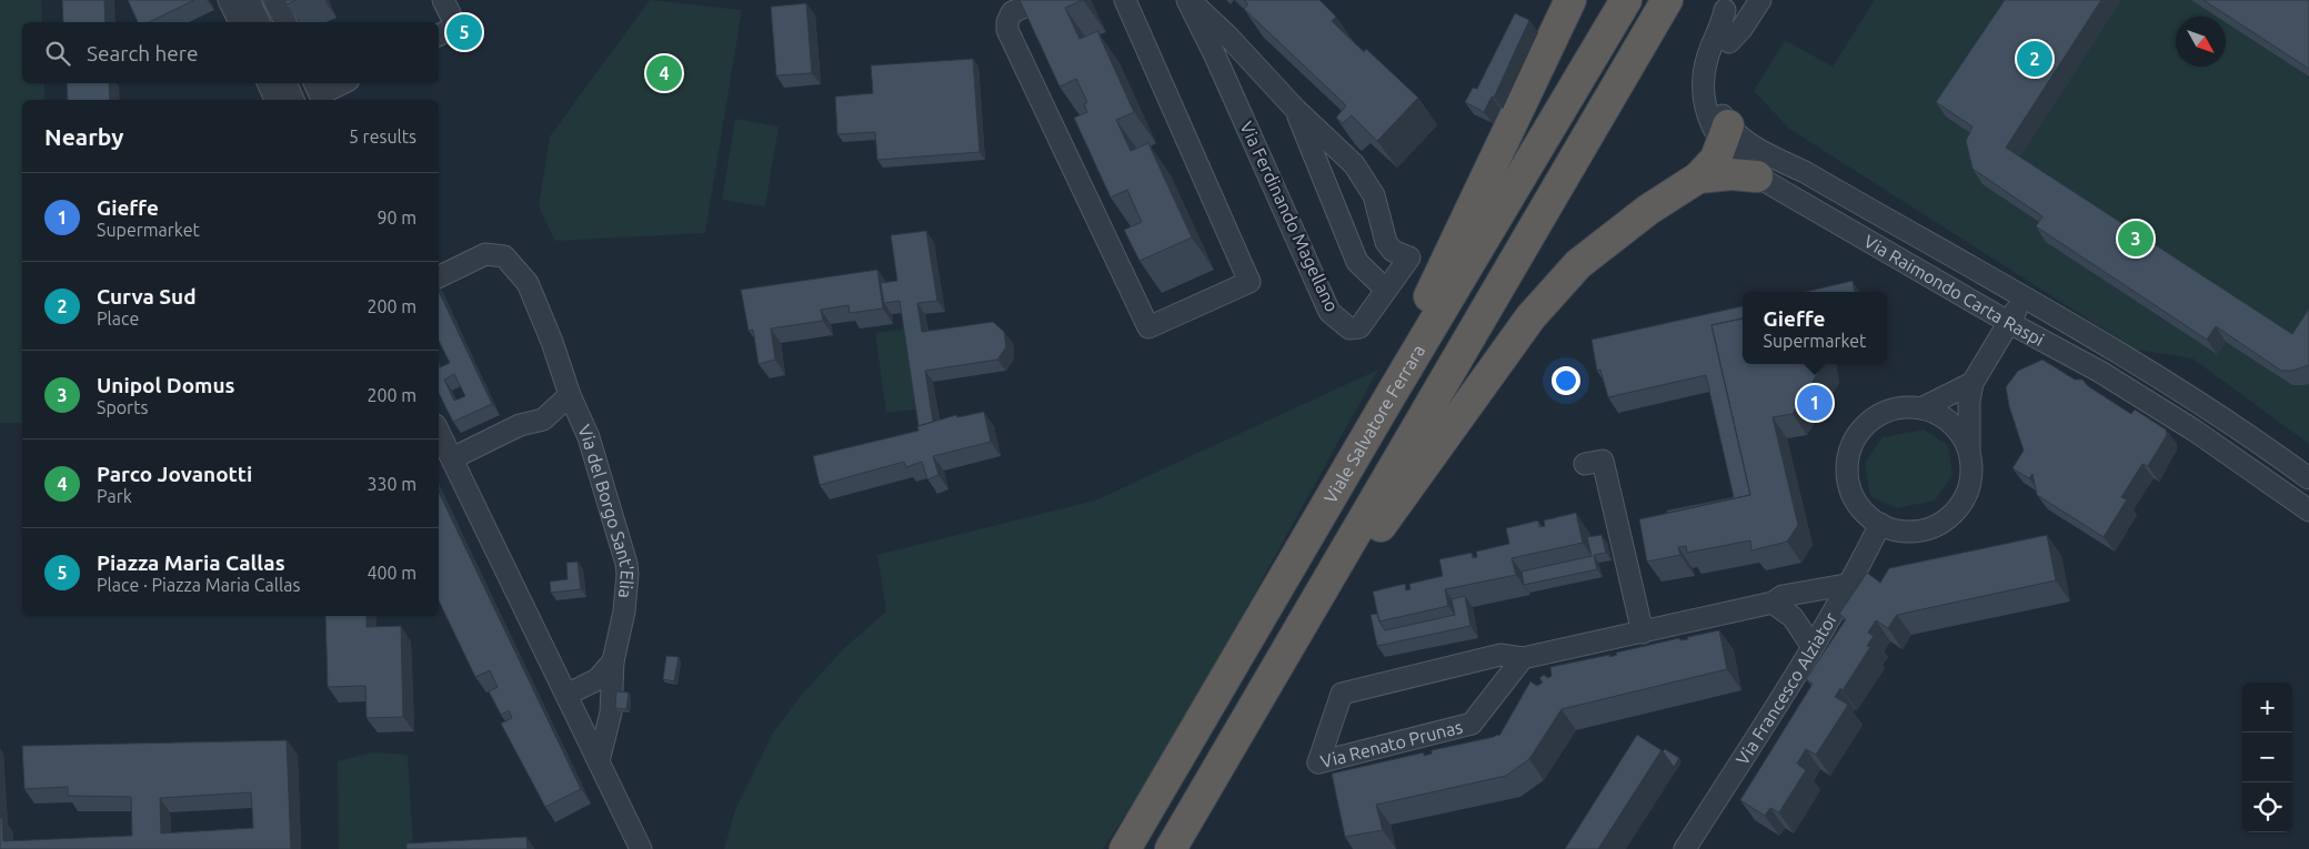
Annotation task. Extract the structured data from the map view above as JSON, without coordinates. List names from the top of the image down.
{
  "streets": {
    "highway": ["Viale Salvatore Ferrara"],
    "street": [
      "Via Ferdinando Magellano",
      "Via Raimondo Carta Raspi",
      "Via del Borgo Sant'Elia",
      "Via Francesco Alziator",
      "Via Renato Prunas"
    ]
  },
  "crossings": [
    ["Via Francesco Alziator", "Via Renato Prunas"]
  ],
  "north": "bottom right",
  "page": {
    "pins": [
      "5",
      "2",
      "4",
      "3",
      "1"
    ],
    "search": "Search here",
    "heading": ["Nearby", "5 results"],
    "list": [
      {
        "mark": "1",
        "name": "Gieffe",
        "note": "Supermarket",
        "value": "90 m"
      },
      {
        "mark": "2",
        "name": "Curva Sud",
        "note": "Place",
        "value": "200 m"
      },
      {
        "mark": "3",
        "name": "Unipol Domus",
        "note": "Sports",
        "value": "200 m"
      },
      {
        "mark": "4",
        "name": "Parco Jovanotti",
        "note": "Park",
        "value": "330 m"
      },
      {
        "mark": "5",
        "name": "Piazza Maria Callas",
        "note": "Place · Piazza Maria Callas",
        "value": "400 m"
      }
    ],
    "popup": ["Gieffe", "Supermarket"],
    "map_buttons": ["+", "−"]
  }
}
